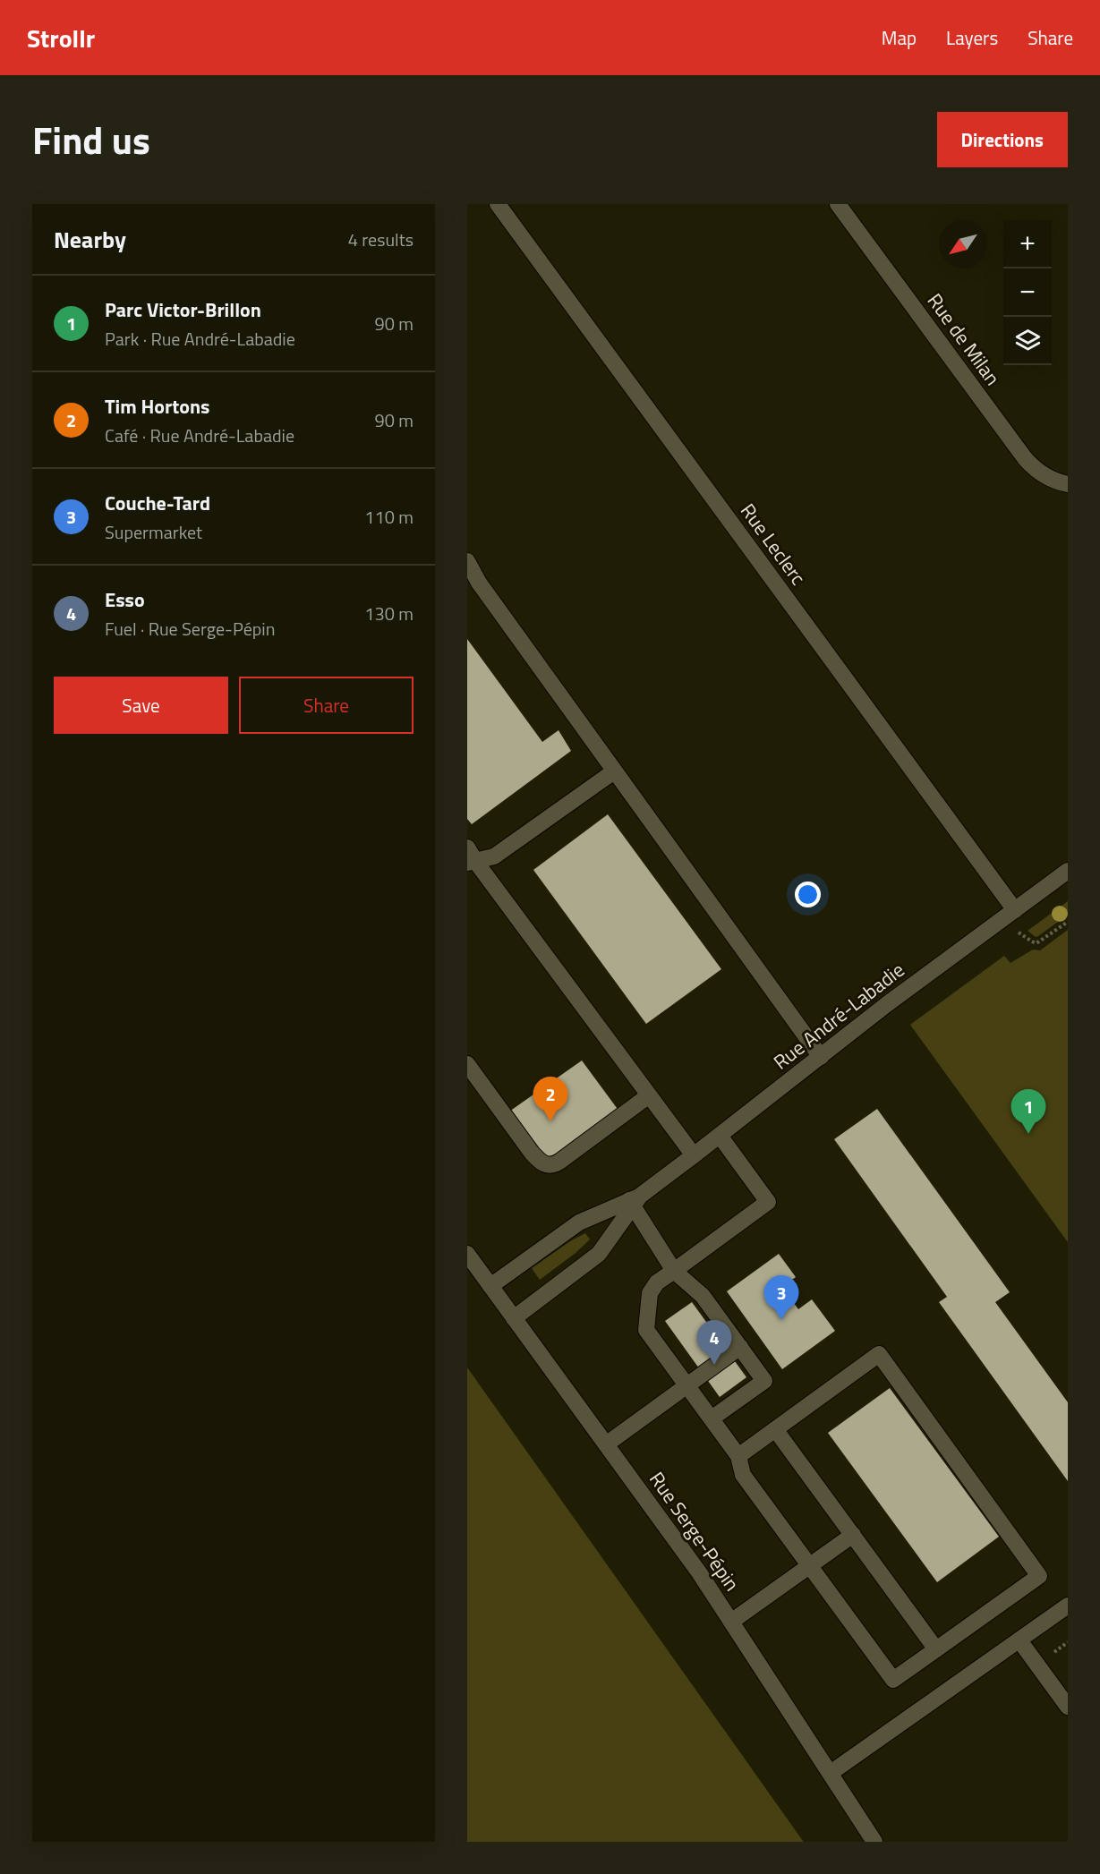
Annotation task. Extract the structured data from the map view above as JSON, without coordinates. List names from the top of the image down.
{
  "streets": {
    "street": [
      "Rue de Milan",
      "Rue Leclerc",
      "Rue André-Labadie",
      "Rue Serge-Pépin"
    ]
  },
  "crossings": [
    ["Rue Leclerc", "Rue André-Labadie"],
    ["Rue André-Labadie", "Rue Serge-Pépin"]
  ],
  "north": "bottom left",
  "page": {
    "header": "Strollr",
    "nav": ["Map", "Layers", "Share"],
    "title": "Find us",
    "buttons": [
      "Directions",
      ["Save", "Share"]
    ],
    "heading": ["Nearby", "4 results"],
    "map_buttons": ["+", "−"],
    "list": [
      {
        "mark": "1",
        "name": "Parc Victor-Brillon",
        "note": "Park · Rue André-Labadie",
        "value": "90 m"
      },
      {
        "mark": "2",
        "name": "Tim Hortons",
        "note": "Café · Rue André-Labadie",
        "value": "90 m"
      },
      {
        "mark": "3",
        "name": "Couche-Tard",
        "note": "Supermarket",
        "value": "110 m"
      },
      {
        "mark": "4",
        "name": "Esso",
        "note": "Fuel · Rue Serge-Pépin",
        "value": "130 m"
      }
    ],
    "pins": [
      "2",
      "1",
      "3",
      "4"
    ]
  }
}
